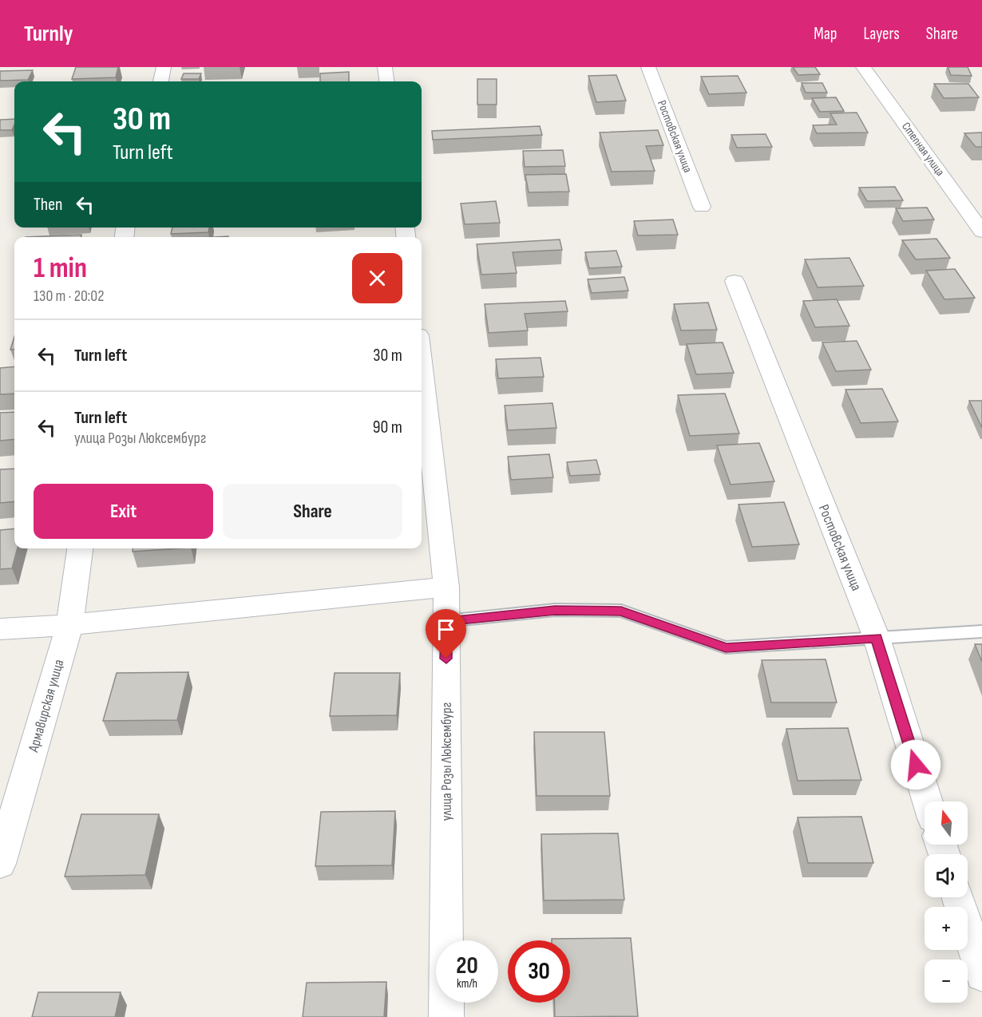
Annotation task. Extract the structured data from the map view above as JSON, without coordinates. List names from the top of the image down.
{
  "streets": {
    "street": [
      "Ростовская улица",
      "Степная улица",
      "Армавирская улица",
      "улица Розы Люксембург"
    ]
  },
  "north": "top",
  "page": {
    "header": "Turnly",
    "nav": ["Map", "Layers", "Share"],
    "turn": ["30 m", "Turn left"],
    "then": "Then",
    "heading": ["1 min", "130 m · 20:02"],
    "list": [
      {
        "name": "Turn left",
        "value": "30 m"
      },
      {
        "name": "Turn left",
        "note": "улица Розы Люксембург",
        "value": "90 m"
      }
    ],
    "buttons": ["Exit", "Share"],
    "map_buttons": ["+", "−"],
    "speed": "20 km/h",
    "limit": "30"
  }
}
